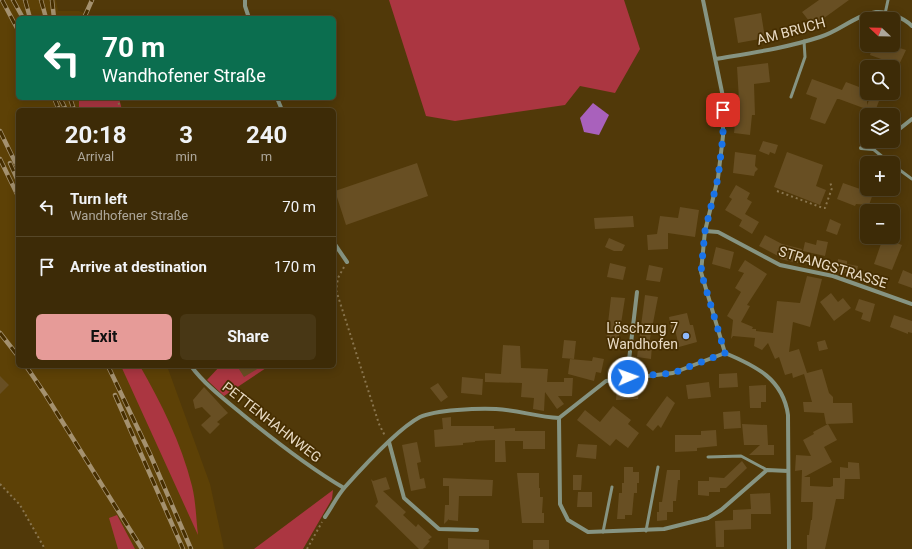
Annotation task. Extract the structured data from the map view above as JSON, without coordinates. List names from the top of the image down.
{
  "streets": {
    "street": ["AM BRUCH", "STRANGSTRASSE", "PETTENHAHNWEG"]
  },
  "places": ["Löschzug 7 Wandhofen"],
  "north": "left",
  "page": {
    "map_buttons": ["+", "−"],
    "turn": ["70 m", "Wandhofener Straße"],
    "eta": [
      "20:18",
      "Arrival",
      "3",
      "min",
      "240",
      "m"
    ],
    "list": [
      {
        "name": "Turn left",
        "note": "Wandhofener Straße",
        "value": "70 m"
      },
      {
        "name": "Arrive at destination",
        "value": "170 m"
      }
    ],
    "buttons": ["Exit", "Share"]
  }
}
